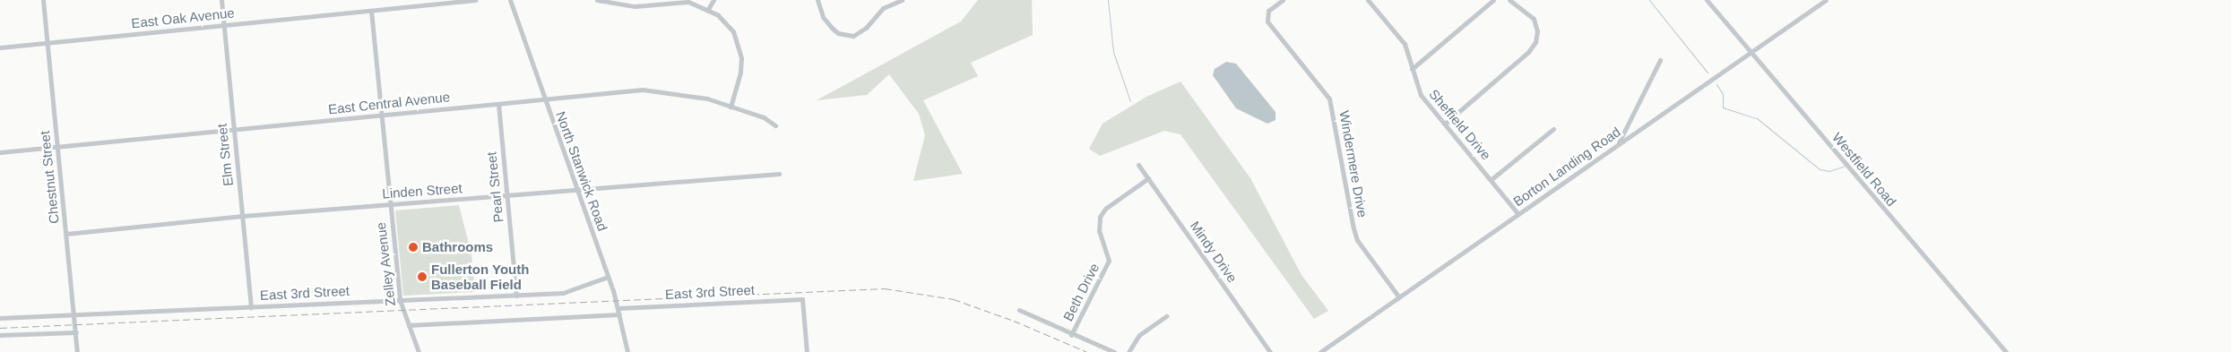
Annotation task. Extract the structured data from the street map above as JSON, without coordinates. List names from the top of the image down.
{
  "streets": {
    "street": [
      "East Oak Avenue",
      "East Central Avenue",
      "Sheffield Drive",
      "Elm Street",
      "Windermere Drive",
      "Borton Landing Road",
      "Westfield Road",
      "North Stanwick Road",
      "Chestnut Street",
      "Pearl Street",
      "Linden Street",
      "Mindy Drive",
      "Zelley Avenue",
      "East 3rd Street",
      "Beth Drive"
    ]
  },
  "crossings": [
    ["East Oak Avenue", "Elm Street"],
    ["East Oak Avenue", "Chestnut Street"],
    ["East Oak Avenue", "Zelley Avenue"],
    ["East Central Avenue", "Elm Street"],
    ["East Central Avenue", "North Stanwick Road"],
    ["East Central Avenue", "Chestnut Street"],
    ["East Central Avenue", "Pearl Street"],
    ["East Central Avenue", "Zelley Avenue"],
    ["Sheffield Drive", "Borton Landing Road"],
    ["Elm Street", "Linden Street"],
    ["Elm Street", "East 3rd Street"],
    ["Windermere Drive", "Borton Landing Road"],
    ["Borton Landing Road", "Westfield Road"],
    ["North Stanwick Road", "Linden Street"],
    ["North Stanwick Road", "East 3rd Street"],
    ["Chestnut Street", "Linden Street"],
    ["Chestnut Street", "East 3rd Street"],
    ["Pearl Street", "Linden Street"],
    ["Pearl Street", "East 3rd Street"],
    ["Linden Street", "Zelley Avenue"],
    ["Mindy Drive", "Beth Drive"],
    ["Zelley Avenue", "East 3rd Street"]
  ],
  "places": ["Bathrooms", "Fullerton Youth Baseball Field"]
}
